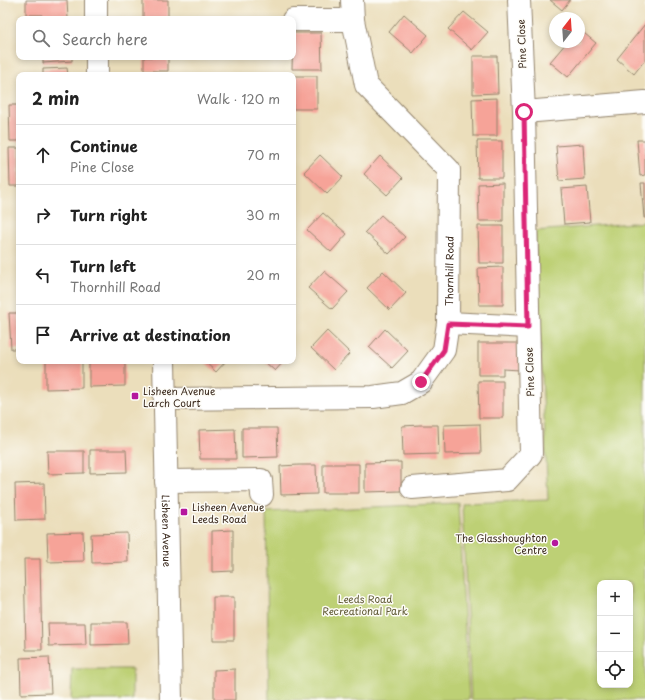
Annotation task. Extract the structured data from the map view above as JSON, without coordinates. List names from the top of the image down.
{
  "streets": {
    "street": ["Pine Close", "Thornhill Road", "Lisheen Avenue"]
  },
  "crossings": [
    ["Thornhill Road", "Lisheen Avenue"]
  ],
  "parks": ["Leeds Road Recreational Park"],
  "places": {
    "transit": ["Lisheen Avenue Larch Court", "Lisheen Avenue Leeds Road"],
    "other": ["The Glasshoughton Centre"]
  },
  "north": "top",
  "page": {
    "search": "Search here",
    "heading": ["2 min", "Walk · 120 m"],
    "list": [
      ["Continue", "Pine Close", "70 m"],
      ["Turn right", "30 m"],
      ["Turn left", "Thornhill Road", "20 m"],
      "Arrive at destination"
    ],
    "map_buttons": ["+", "−"]
  }
}
